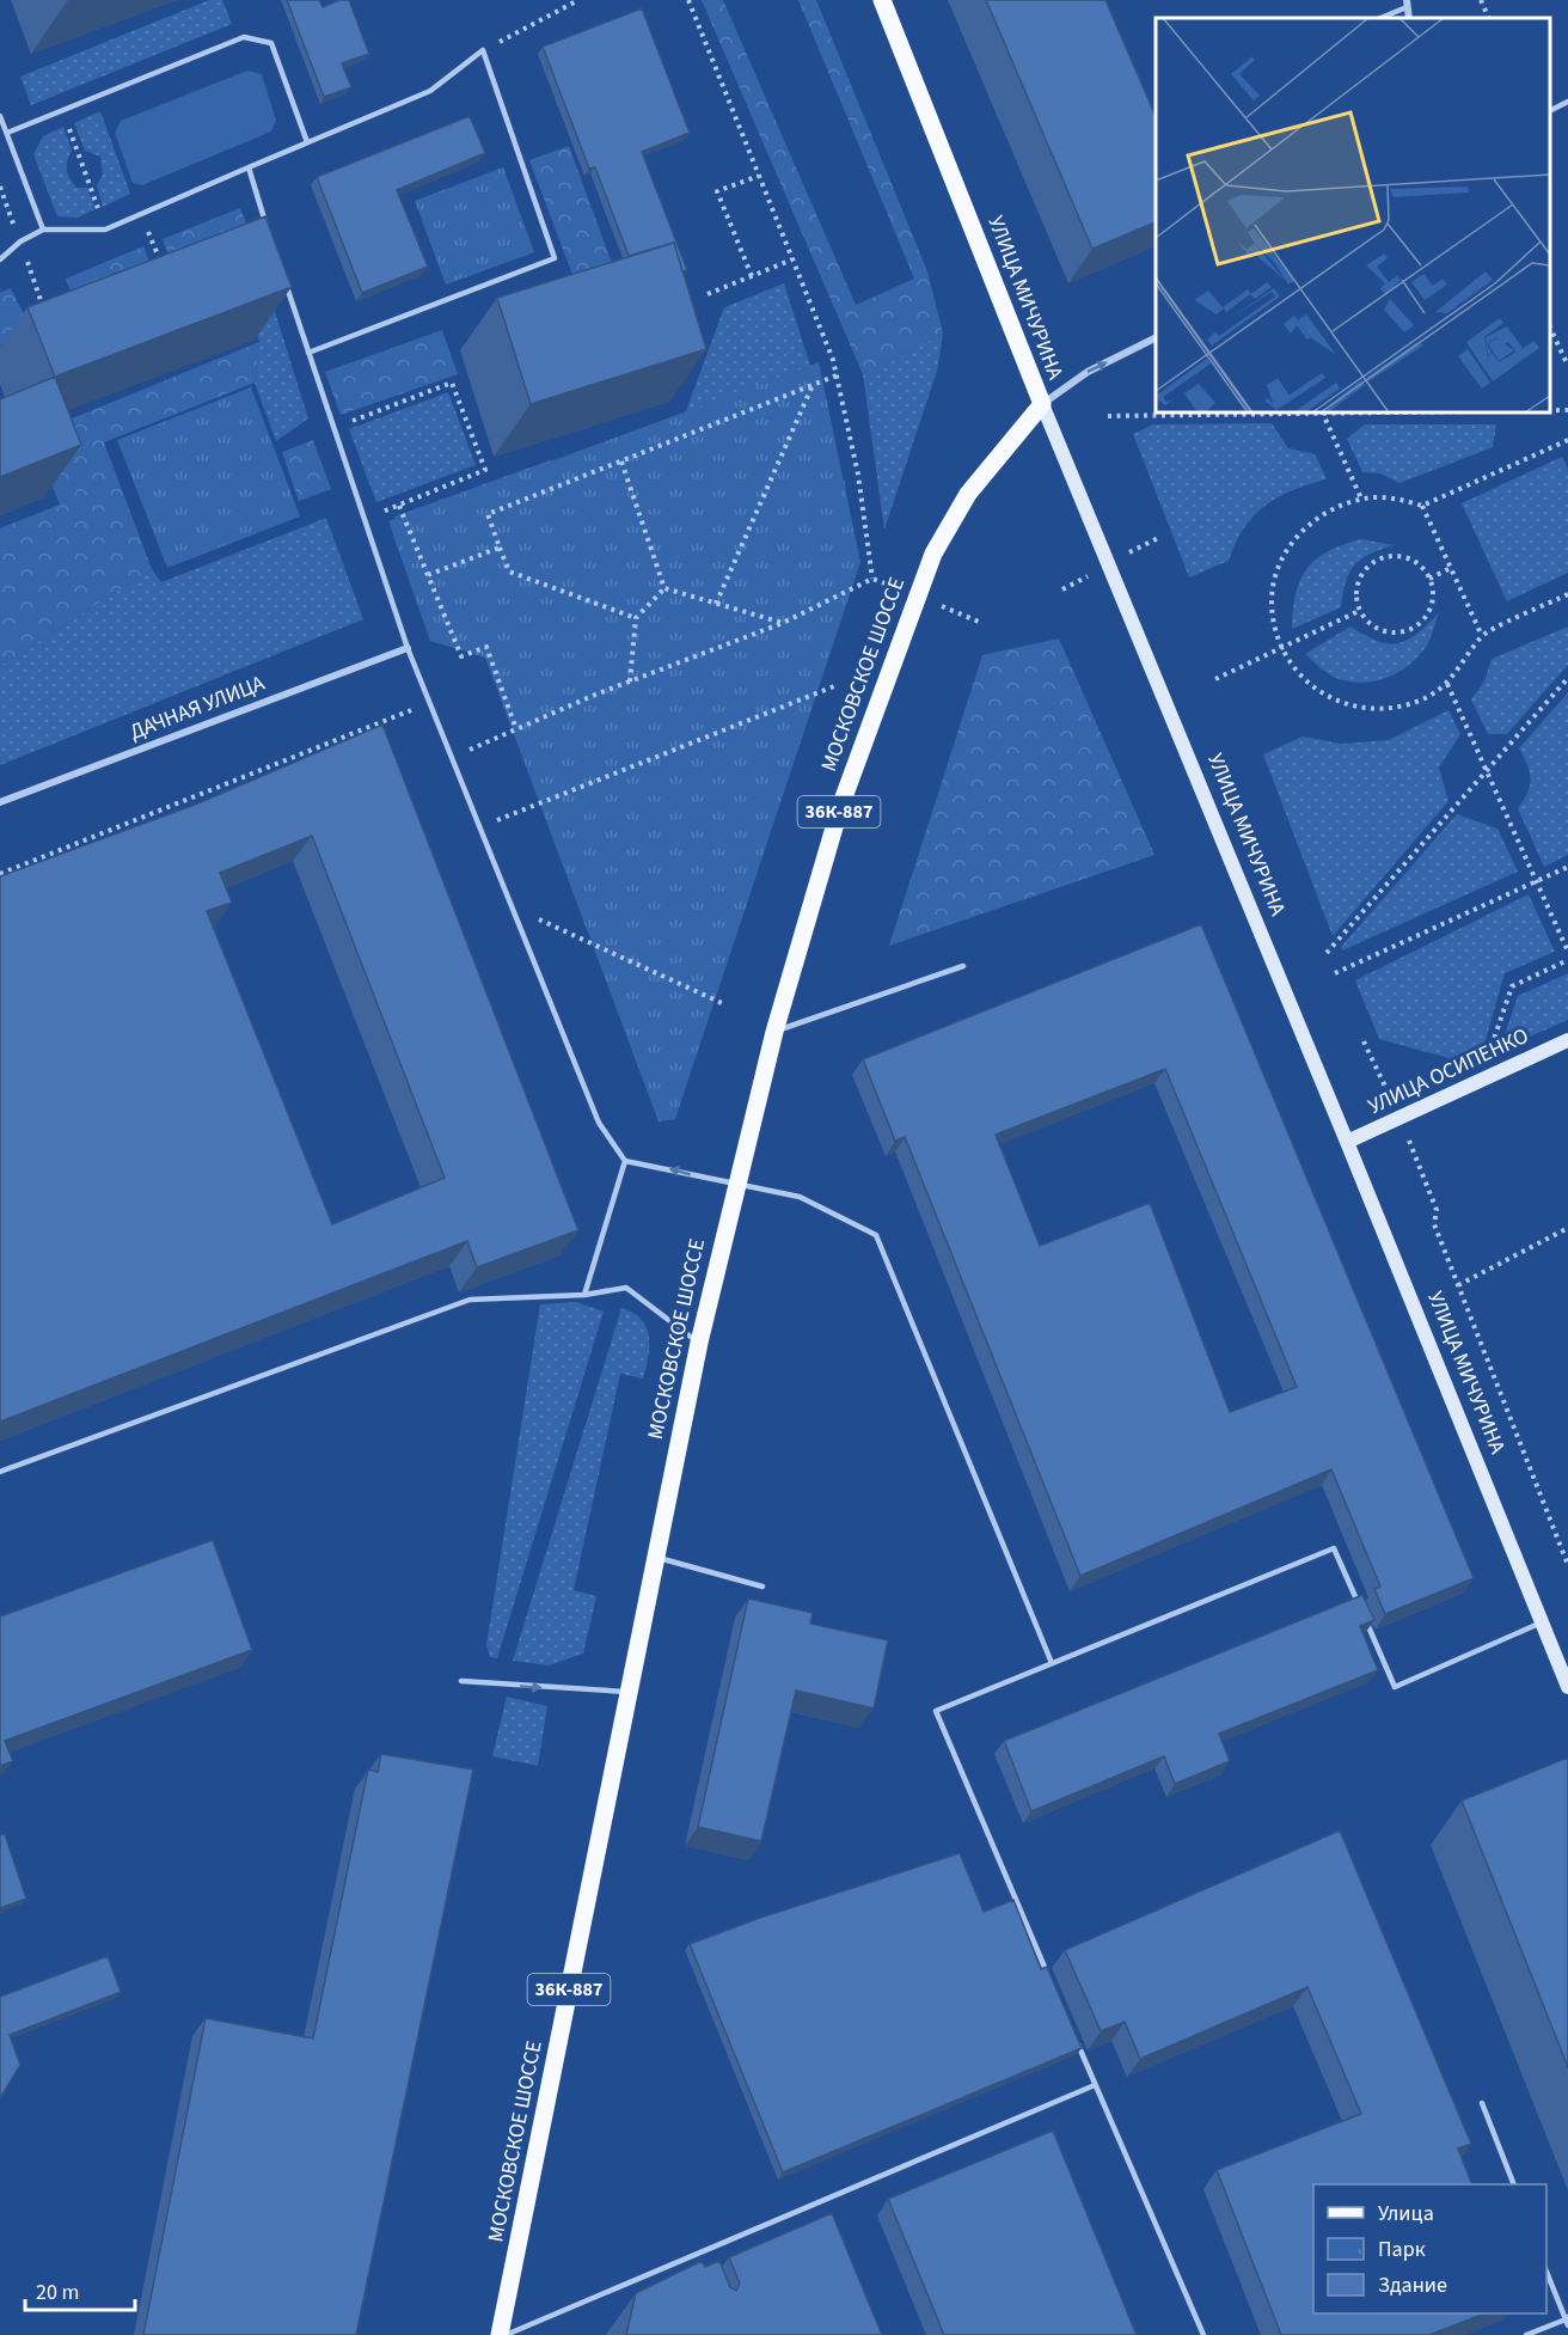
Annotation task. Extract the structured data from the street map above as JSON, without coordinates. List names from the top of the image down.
{
  "streets": {
    "main road": [
      "УЛИЦА МИЧУРИНА",
      "МОСКОВСКОЕ ШОССЕ",
      "36К-887",
      "УЛИЦА ОСИПЕНКО"
    ],
    "street": ["ДАЧНАЯ УЛИЦА"]
  },
  "crossings": [
    ["УЛИЦА МИЧУРИНА", "МОСКОВСКОЕ ШОССЕ"],
    ["УЛИЦА МИЧУРИНА", "УЛИЦА ОСИПЕНКО"]
  ],
  "legend": ["Улица", "Парк", "Здание"],
  "scale_bar": "20 m"
}
